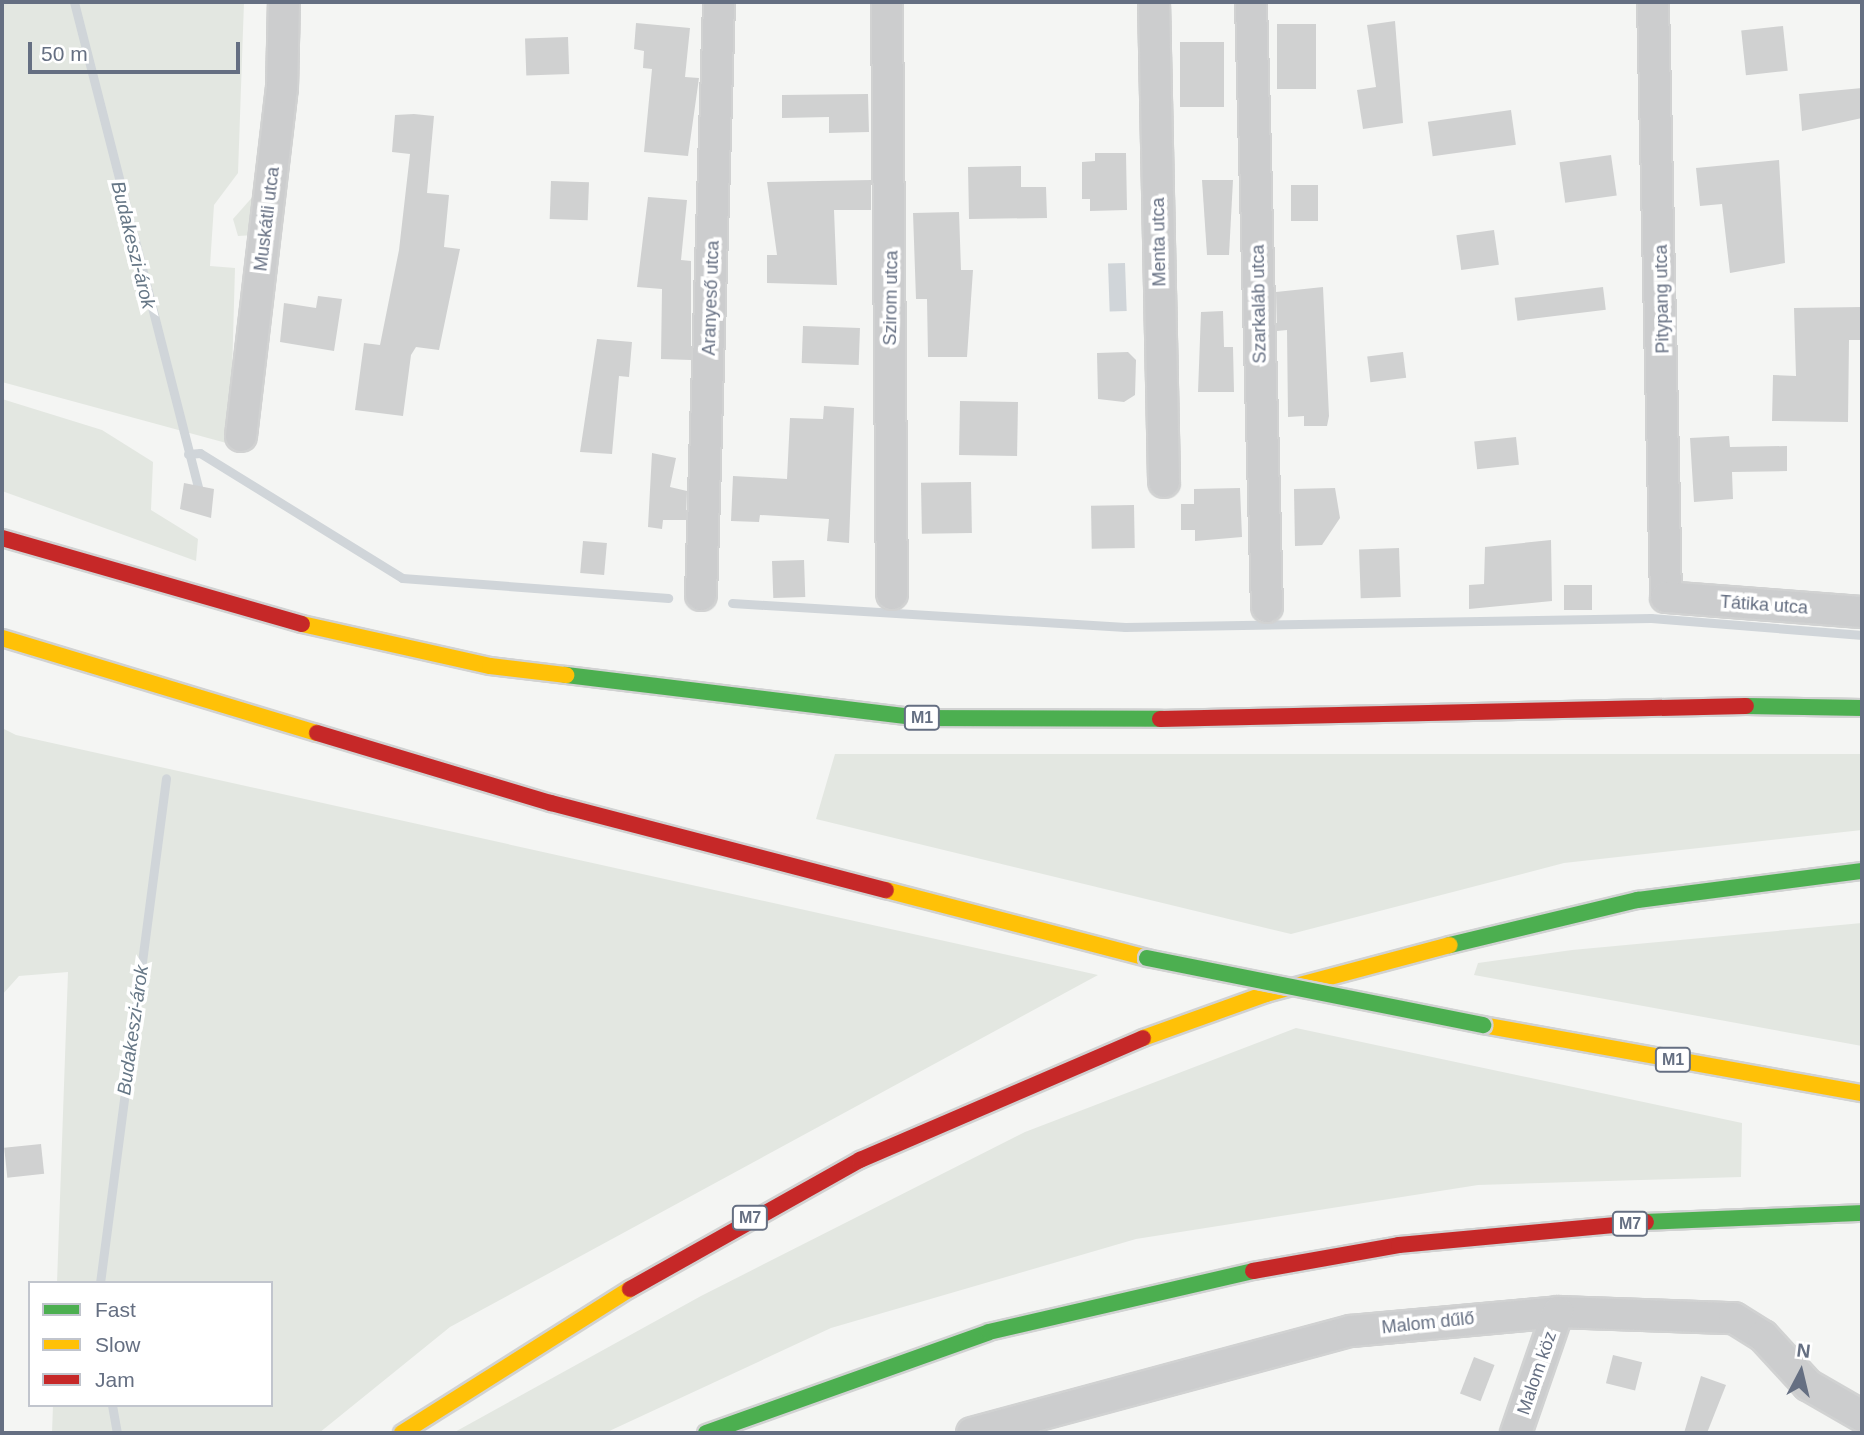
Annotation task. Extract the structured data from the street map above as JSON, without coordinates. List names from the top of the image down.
{
  "streets": {
    "highway": ["M1", "M7"],
    "street": [
      "Muskátli utca",
      "Menta utca",
      "Aranyeső utca",
      "Szirom utca",
      "Pitypang utca",
      "Szarkaláb utca",
      "Tátika utca",
      "Malom dűlő",
      "Malom köz"
    ]
  },
  "crossings": [
    ["Pitypang utca", "Tátika utca"],
    ["Malom dűlő", "Malom köz"]
  ],
  "water": ["Budakeszi-árok"],
  "legend": ["Fast", "Slow", "Jam"],
  "scale_bar": "50 m",
  "north": "top"
}
